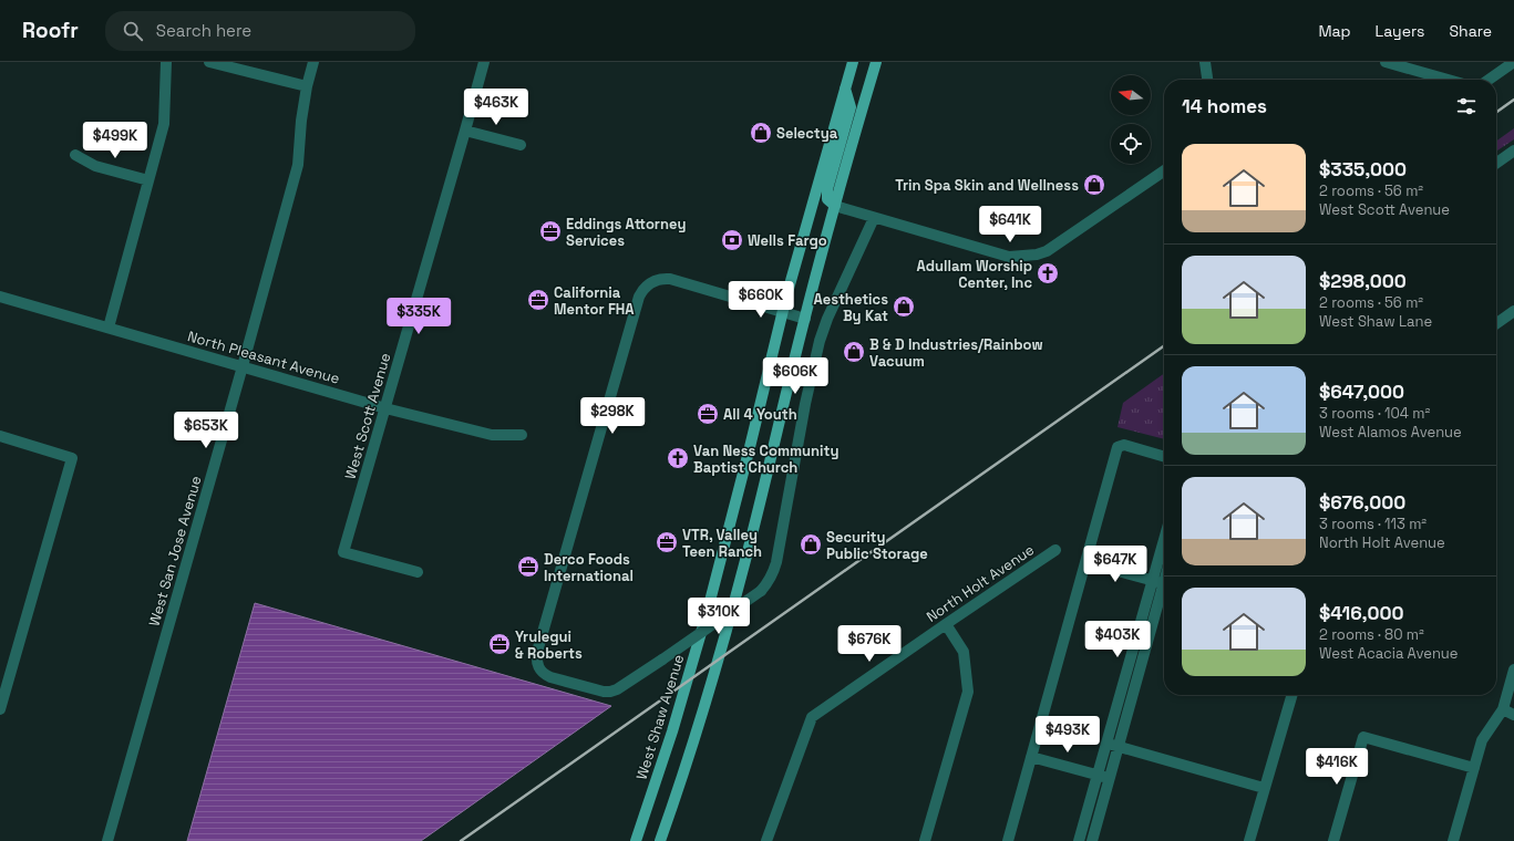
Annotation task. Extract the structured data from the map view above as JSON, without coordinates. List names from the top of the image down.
{
  "streets": {
    "main road": ["West Shaw Avenue"],
    "street": [
      "North Pleasant Avenue",
      "West Scott Avenue",
      "West San Jose Avenue",
      "North Holt Avenue"
    ]
  },
  "crossings": [
    ["North Pleasant Avenue", "West Scott Avenue"],
    ["North Pleasant Avenue", "West San Jose Avenue"]
  ],
  "places": {
    "shop": [
      "Selectya",
      "Trin Spa Skin and Wellness",
      "Aesthetics By Kat",
      "B & D Industries/Rainbow Vacuum",
      "Security Public Storage"
    ],
    "office": [
      "Eddings Attorney Services",
      "California Mentor FHA",
      "All 4 Youth",
      "VTR, Valley Teen Ranch",
      "Derco Foods International",
      "Yrulegui & Roberts"
    ],
    "bank": ["Wells Fargo"],
    "church": ["Adullam Worship Center, Inc", "Van Ness Community Baptist Church"]
  },
  "north": "left",
  "page": {
    "header": "Roofr",
    "search": "Search here",
    "nav": ["Map", "Layers", "Share"],
    "heading": "14 homes",
    "price": [
      "$463K",
      "$499K",
      "$641K",
      "$660K",
      "$335K",
      "$606K",
      "$298K",
      "$653K",
      "$647K",
      "$310K",
      "$403K",
      "$676K",
      "$493K",
      "$416K"
    ],
    "list": [
      {
        "name": "$335,000",
        "note": "2 rooms · 56 m² · West Scott Avenue"
      },
      {
        "name": "$298,000",
        "note": "2 rooms · 56 m² · West Shaw Lane"
      },
      {
        "name": "$647,000",
        "note": "3 rooms · 104 m² · West Alamos Avenue"
      },
      {
        "name": "$676,000",
        "note": "3 rooms · 113 m² · North Holt Avenue"
      },
      {
        "name": "$416,000",
        "note": "2 rooms · 80 m² · West Acacia Avenue"
      }
    ]
  }
}
